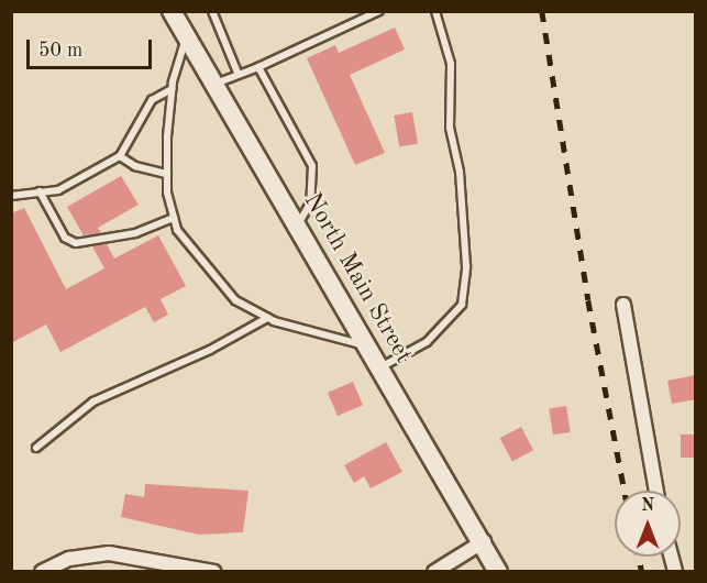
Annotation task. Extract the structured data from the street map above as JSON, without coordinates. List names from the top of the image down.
{
  "streets": {
    "main road": ["North Main Street"]
  },
  "scale_bar": "50 m",
  "north": "top"
}
